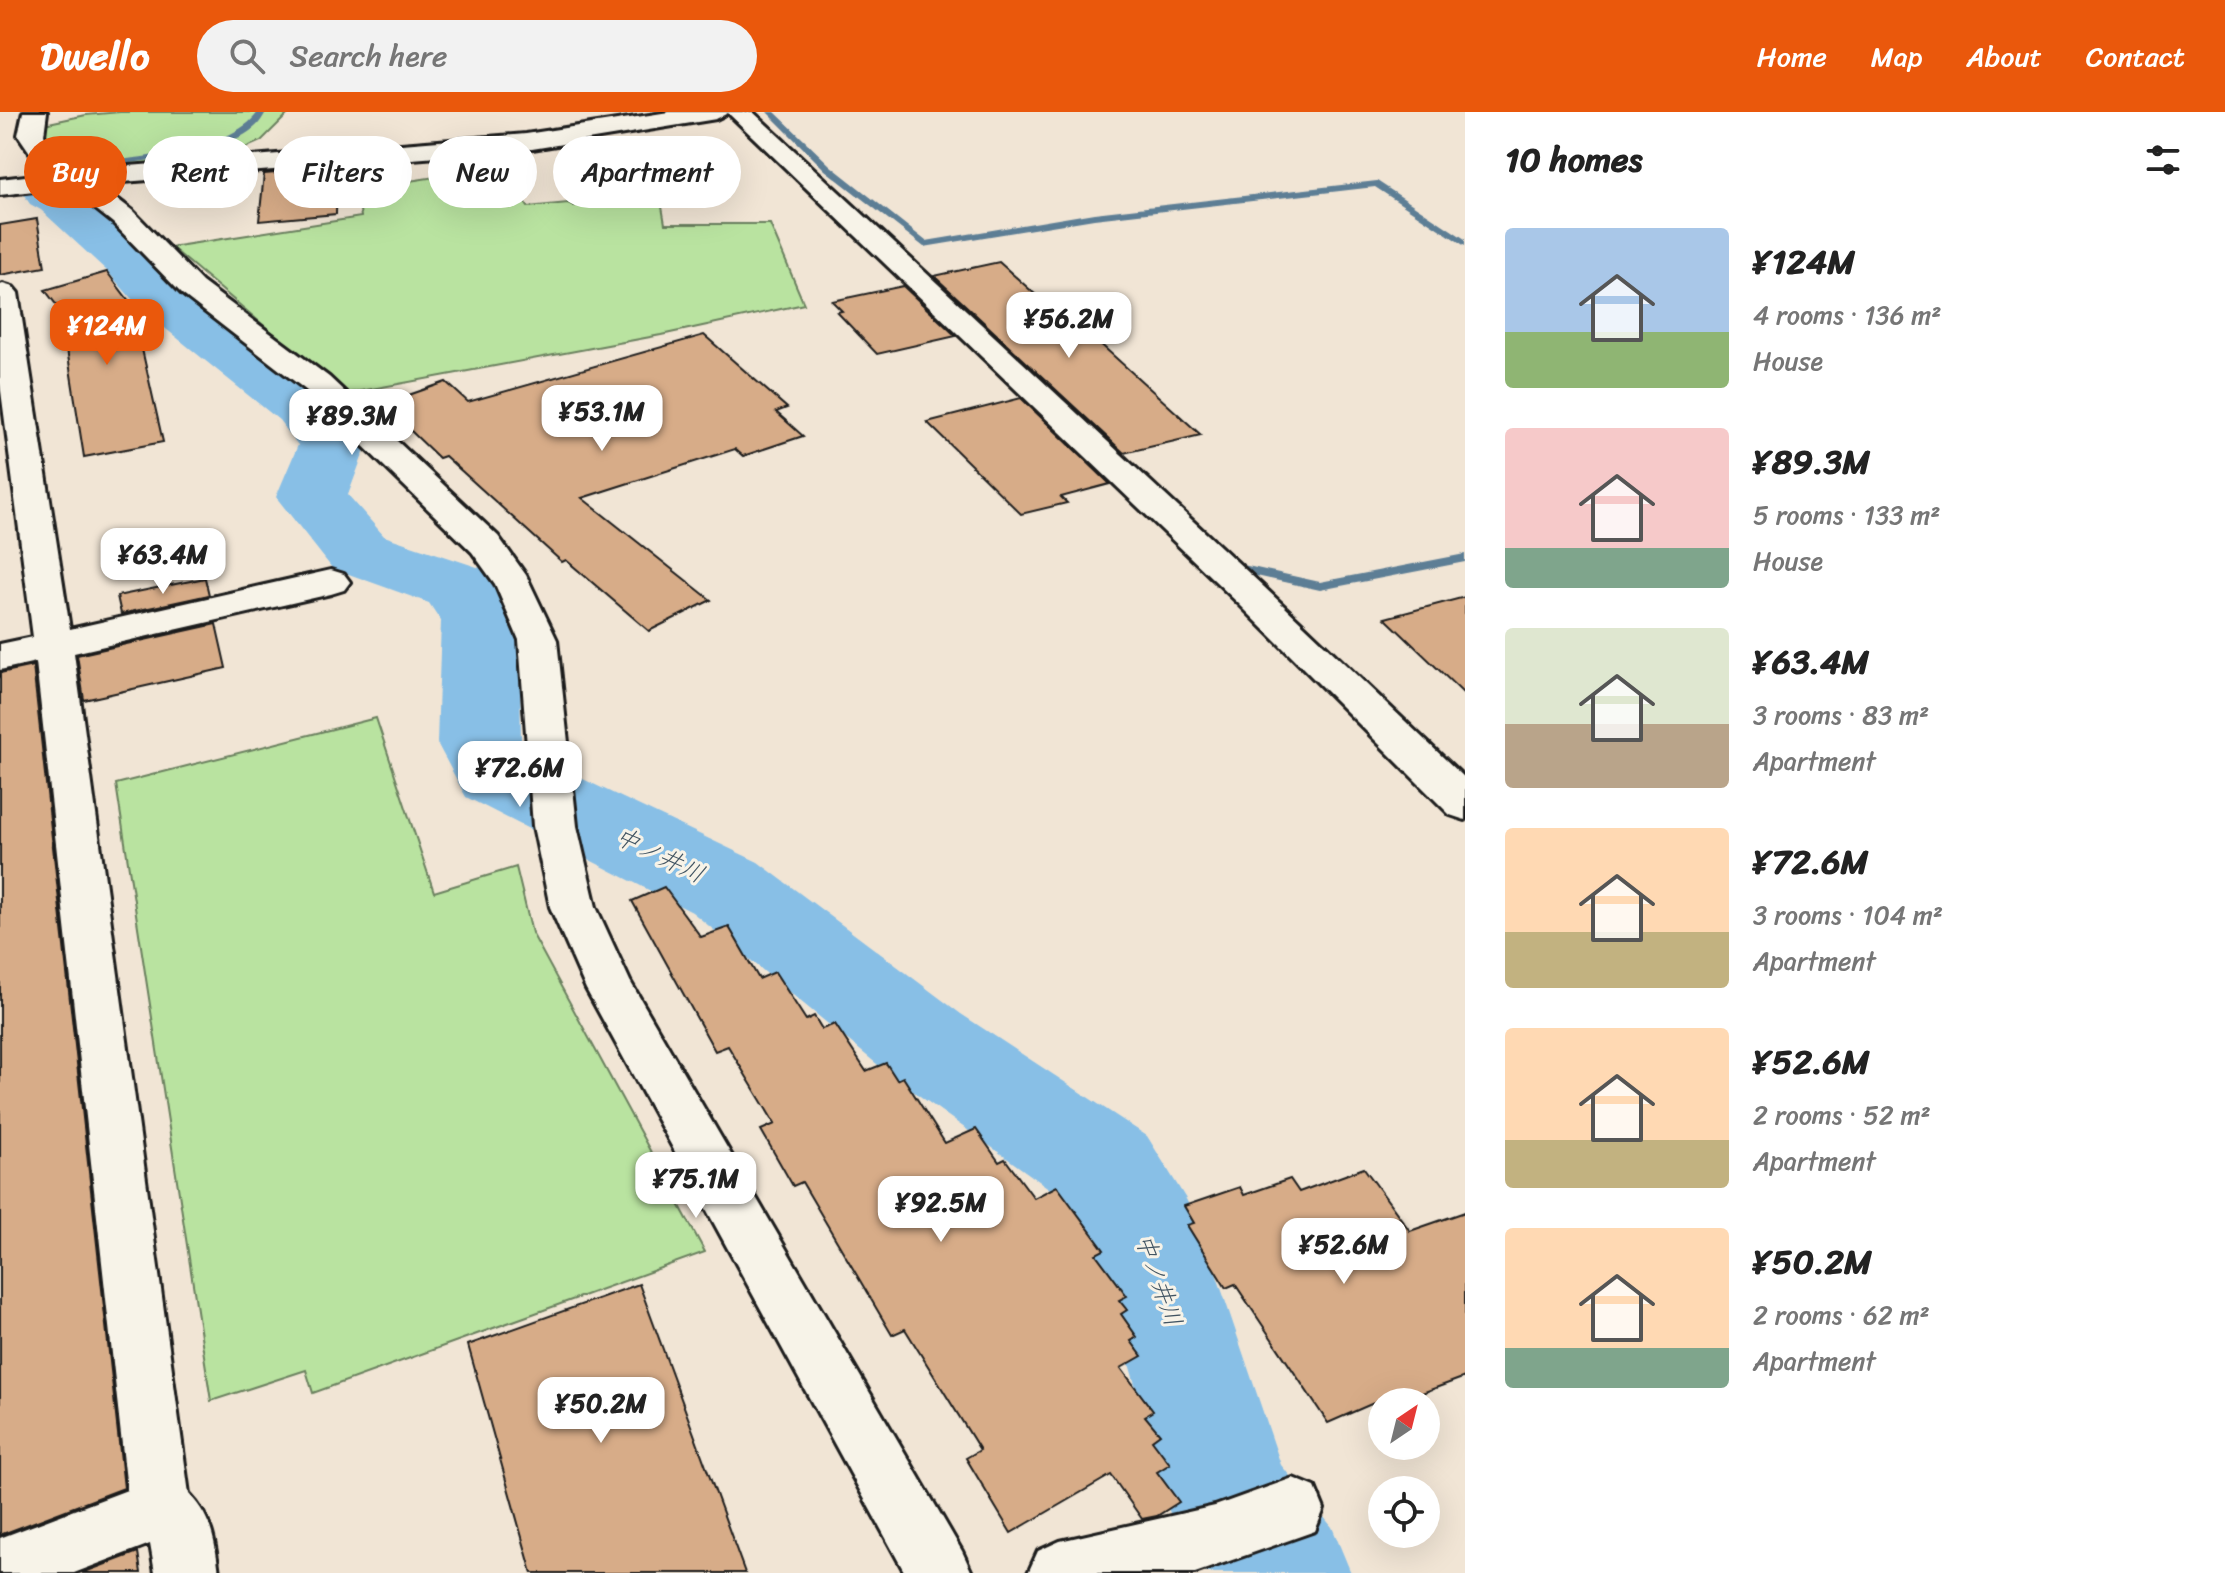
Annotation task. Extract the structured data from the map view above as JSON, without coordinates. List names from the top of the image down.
{
  "water": ["中ノ井川"],
  "north": "top right",
  "page": {
    "header": "Dwello",
    "search": "Search here",
    "nav": [
      "Home",
      "Map",
      "About",
      "Contact"
    ],
    "heading": "10 homes",
    "chip": [
      "Buy",
      "Rent",
      "Filters",
      "New",
      "Apartment"
    ],
    "list": [
      {
        "name": "¥124M",
        "note": "4 rooms · 136 m² · House"
      },
      {
        "name": "¥89.3M",
        "note": "5 rooms · 133 m² · House"
      },
      {
        "name": "¥63.4M",
        "note": "3 rooms · 83 m² · Apartment"
      },
      {
        "name": "¥72.6M",
        "note": "3 rooms · 104 m² · Apartment"
      },
      {
        "name": "¥52.6M",
        "note": "2 rooms · 52 m² · Apartment"
      },
      {
        "name": "¥50.2M",
        "note": "2 rooms · 62 m² · Apartment"
      }
    ],
    "price": [
      "¥56.2M",
      "¥124M",
      "¥53.1M",
      "¥89.3M",
      "¥63.4M",
      "¥72.6M",
      "¥75.1M",
      "¥92.5M",
      "¥52.6M",
      "¥50.2M"
    ]
  }
}
